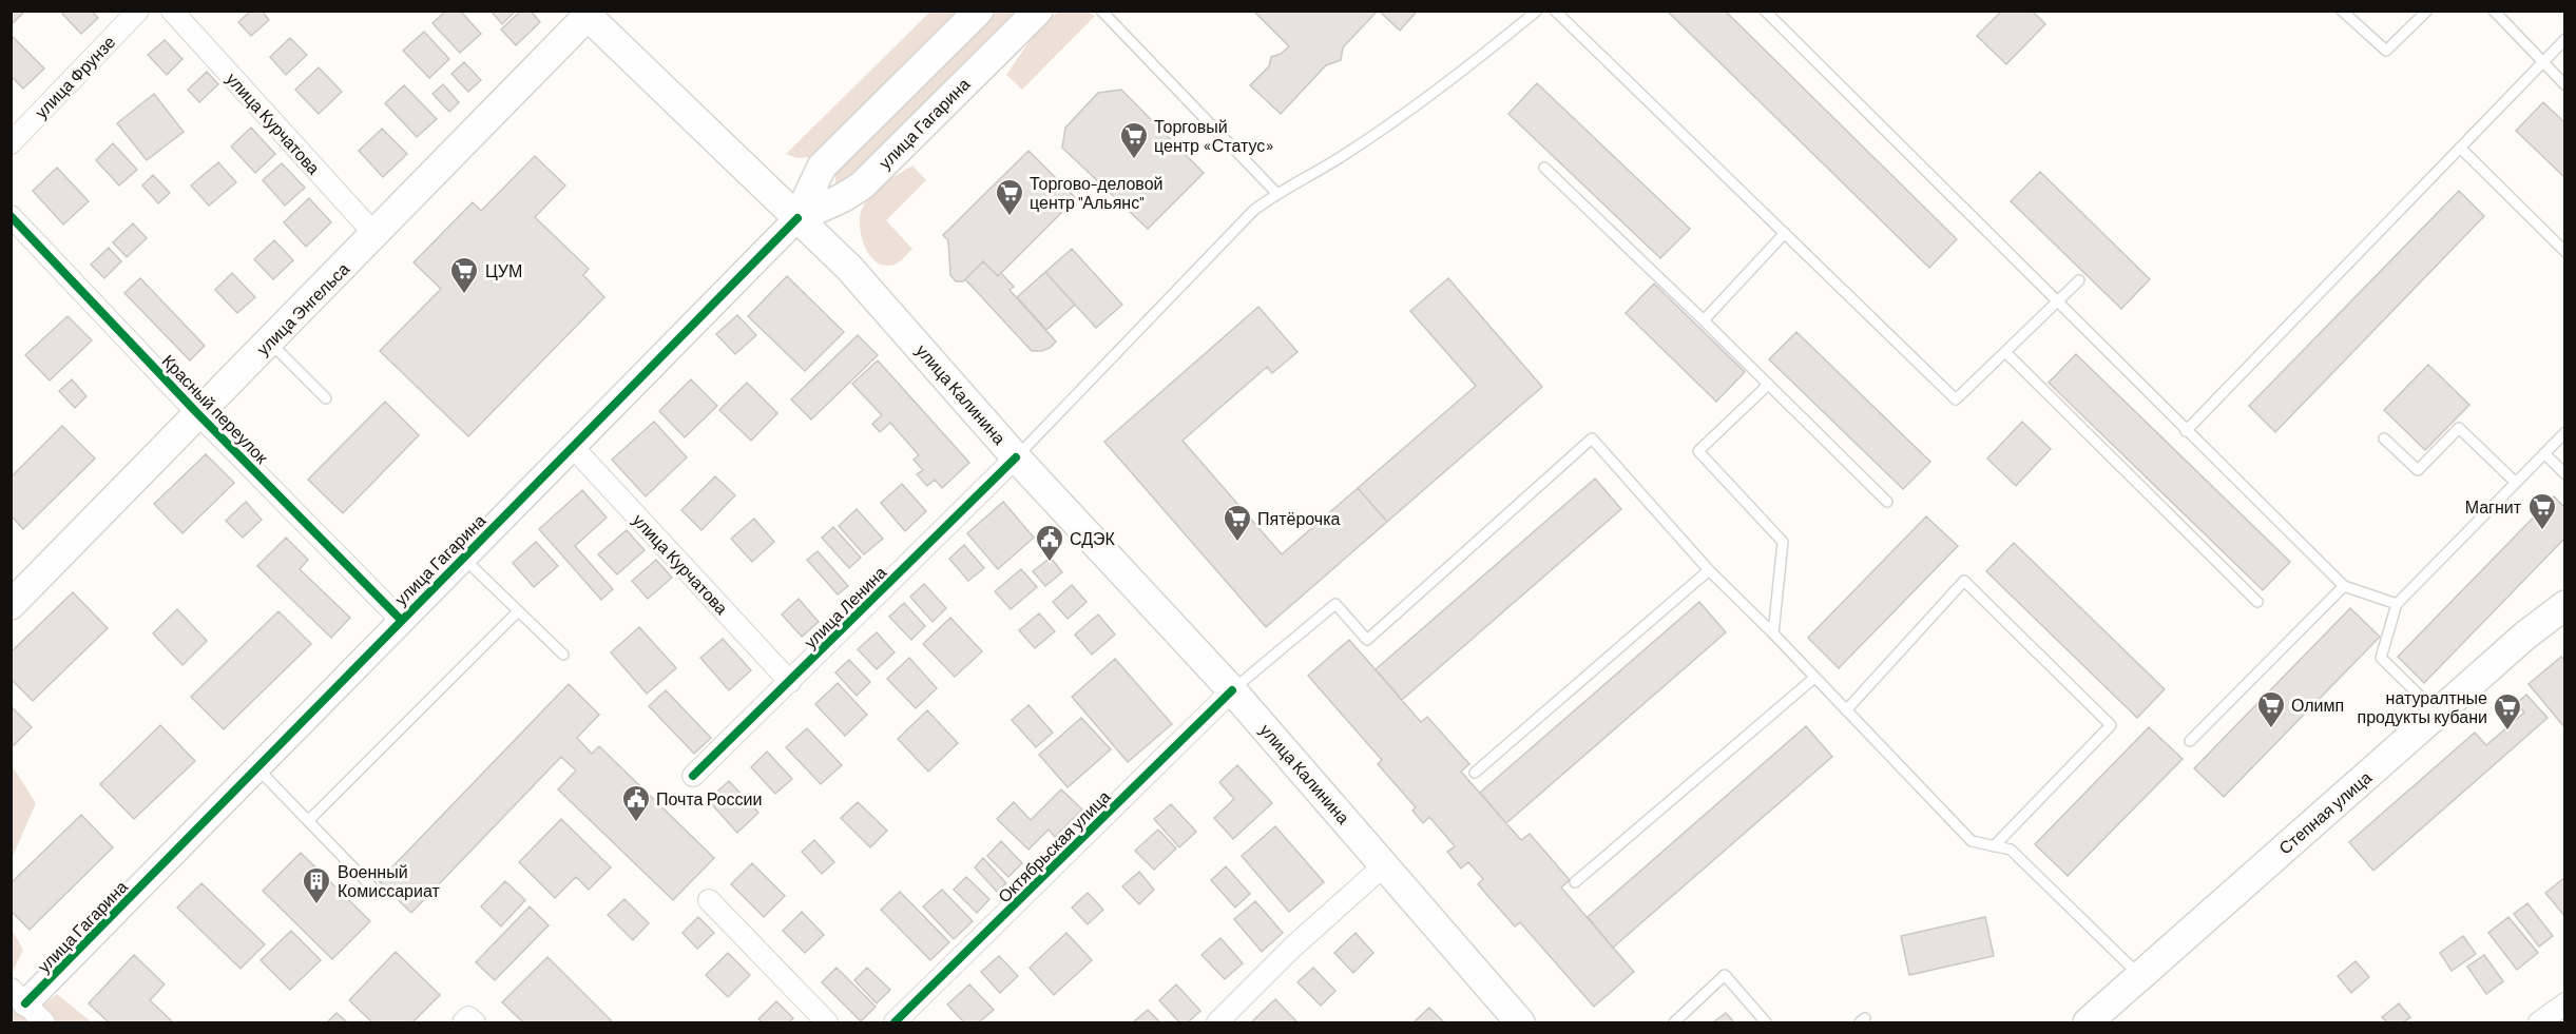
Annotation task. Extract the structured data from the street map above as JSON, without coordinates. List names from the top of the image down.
{
  "streets": {
    "main road": [
      "улица Гагарина",
      "улица Энгельса",
      "улица Калинина",
      "Степная улица"
    ],
    "street": [
      "улица Фрунзе",
      "улица Курчатова",
      "Красный переулок",
      "улица Ленина",
      "Октябрьская улица"
    ]
  },
  "crossings": [
    ["улица Курчатова", "улица Гагарина"],
    ["улица Курчатова", "улица Энгельса"],
    ["улица Курчатова", "улица Ленина"],
    ["улица Гагарина", "улица Калинина"],
    ["улица Гагарина", "Красный переулок"],
    ["улица Энгельса", "улица Калинина"],
    ["улица Энгельса", "Красный переулок"],
    ["улица Калинина", "улица Ленина"],
    ["улица Калинина", "Октябрьская улица"]
  ],
  "places": {
    "supermarket": [
      "Торговый центр «Статус»",
      "Торгово-деловой центр \"Альянс\"",
      "ЦУМ",
      "Магнит",
      "Пятёрочка",
      "Олимп",
      "натуралтные продукты кубани"
    ],
    "public building": ["СДЭК", "Почта России"],
    "building": ["Военный Комиссариат"]
  }
}
